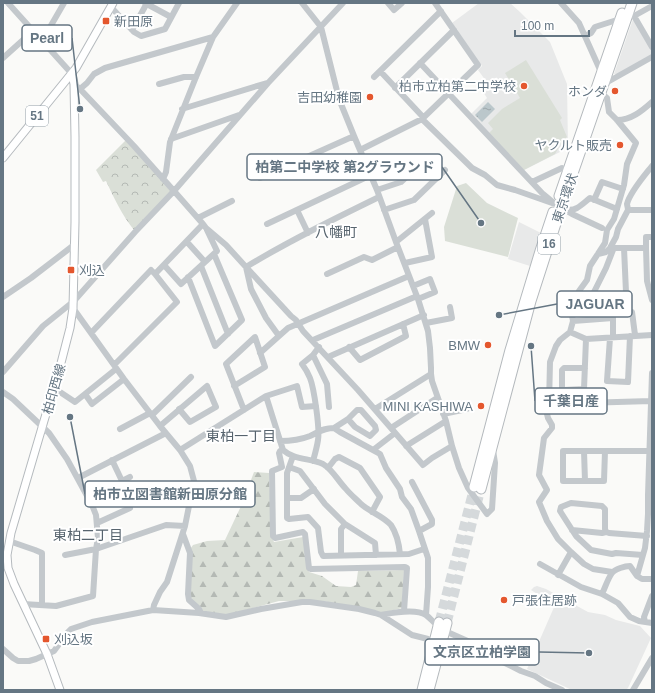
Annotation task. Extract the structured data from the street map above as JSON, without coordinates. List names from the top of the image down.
{
  "streets": {
    "highway": ["東京環状", "16"],
    "main road": ["51", "柏印西線"]
  },
  "crossings": [
    ["51", "柏印西線"]
  ],
  "districts": ["八幡町", "東柏一丁目", "東柏二丁目"],
  "places": {
    "transit": ["新田原", "刈込", "刈込坂"],
    "other": [
      "柏市立柏第二中学校",
      "ホンダ",
      "吉田幼稚園",
      "Pearl",
      "ヤクルト販売",
      "柏第二中学校 第2グラウンド",
      "JAGUAR",
      "BMW",
      "千葉日産",
      "MINI KASHIWA",
      "柏市立図書館新田原分館",
      "戸張住居跡",
      "文京区立柏学園"
    ]
  },
  "scale_bar": "100 m"
}
